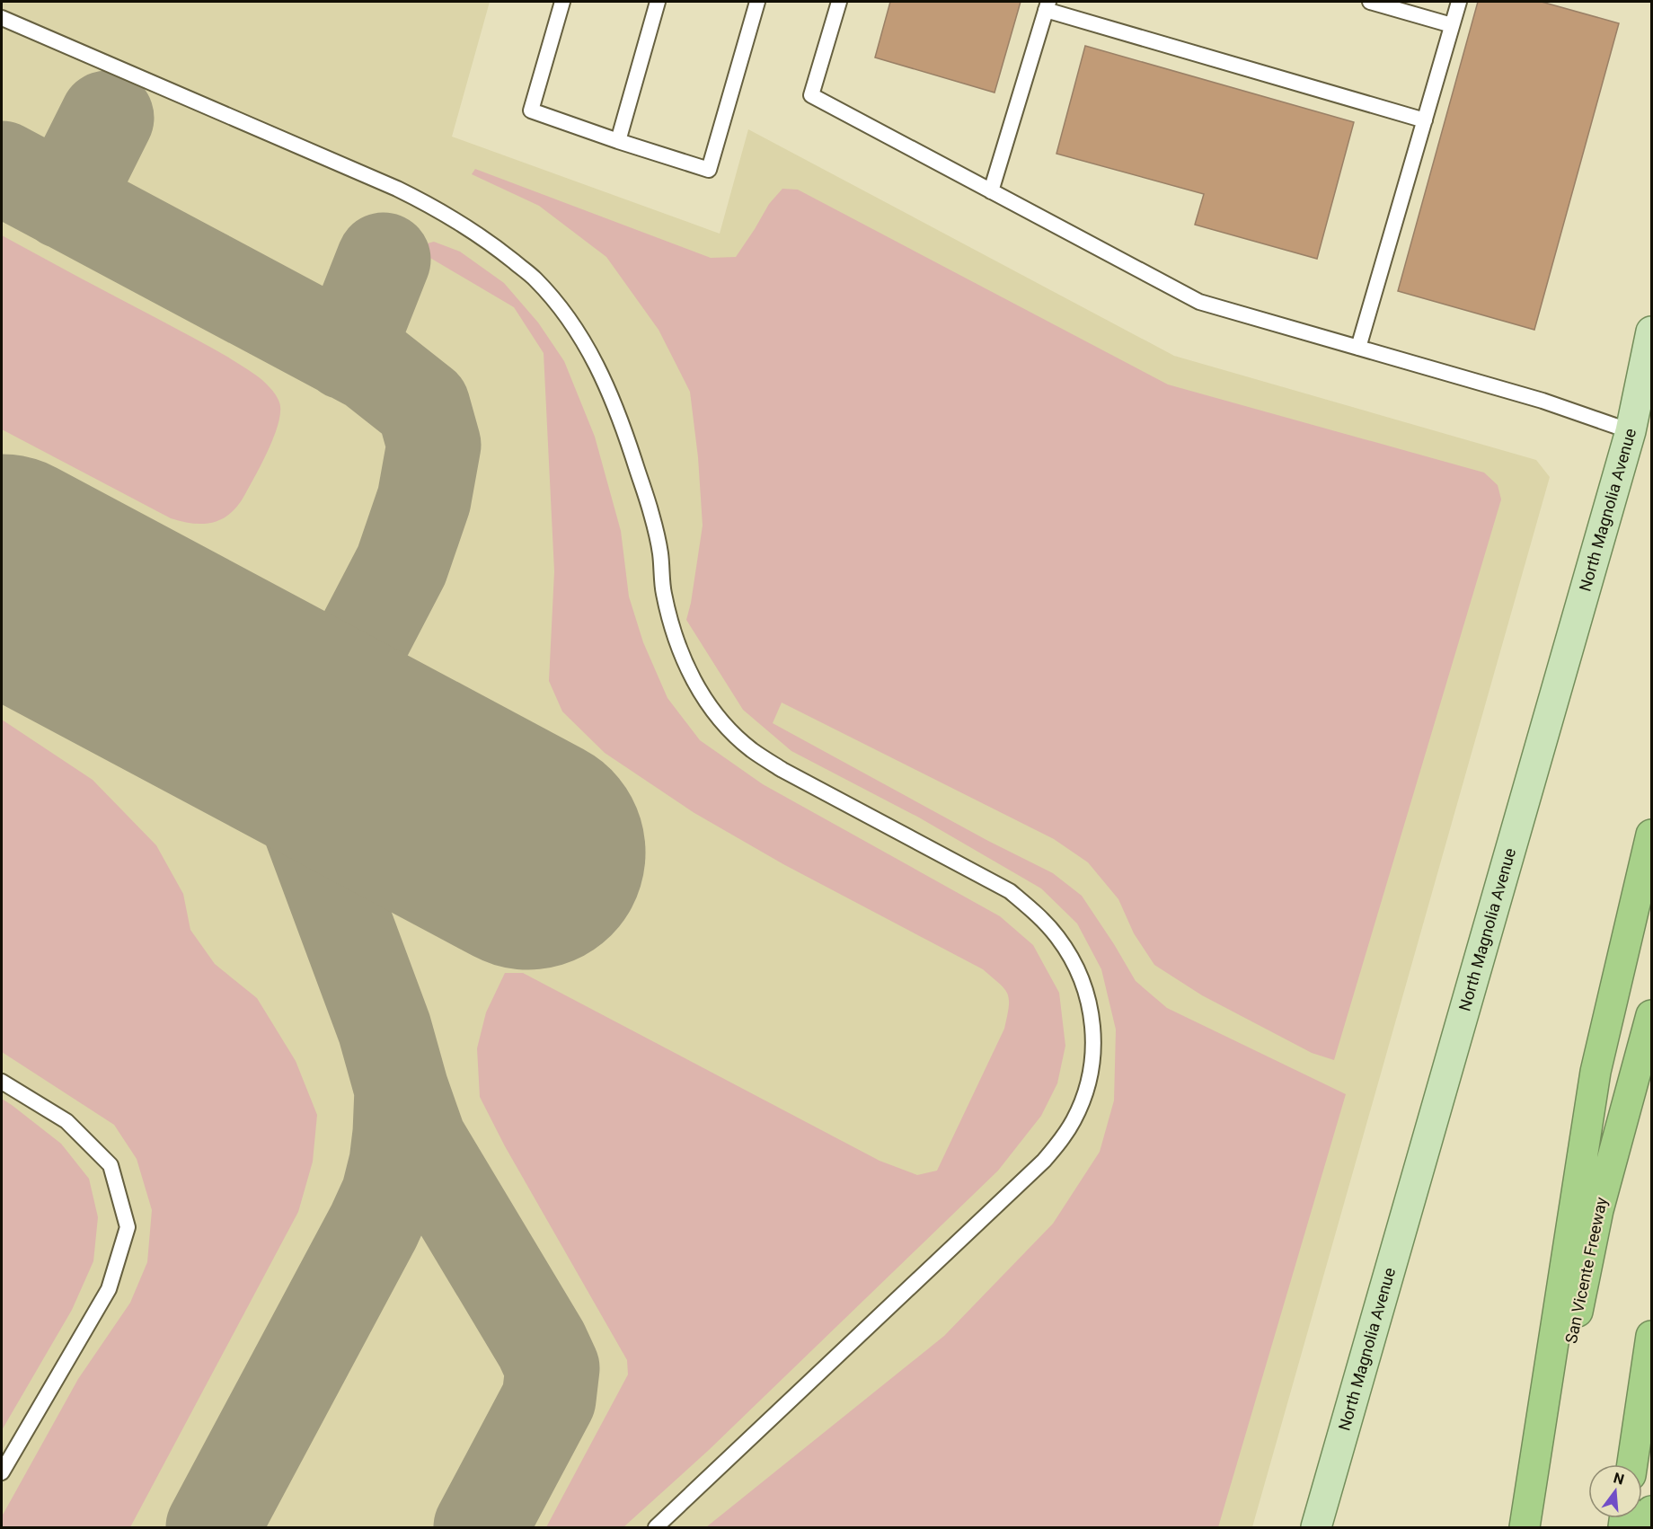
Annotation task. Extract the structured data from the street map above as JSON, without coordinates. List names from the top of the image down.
{
  "streets": {
    "highway": ["San Vicente Freeway"],
    "main road": ["North Magnolia Avenue"]
  },
  "north": "top"
}
